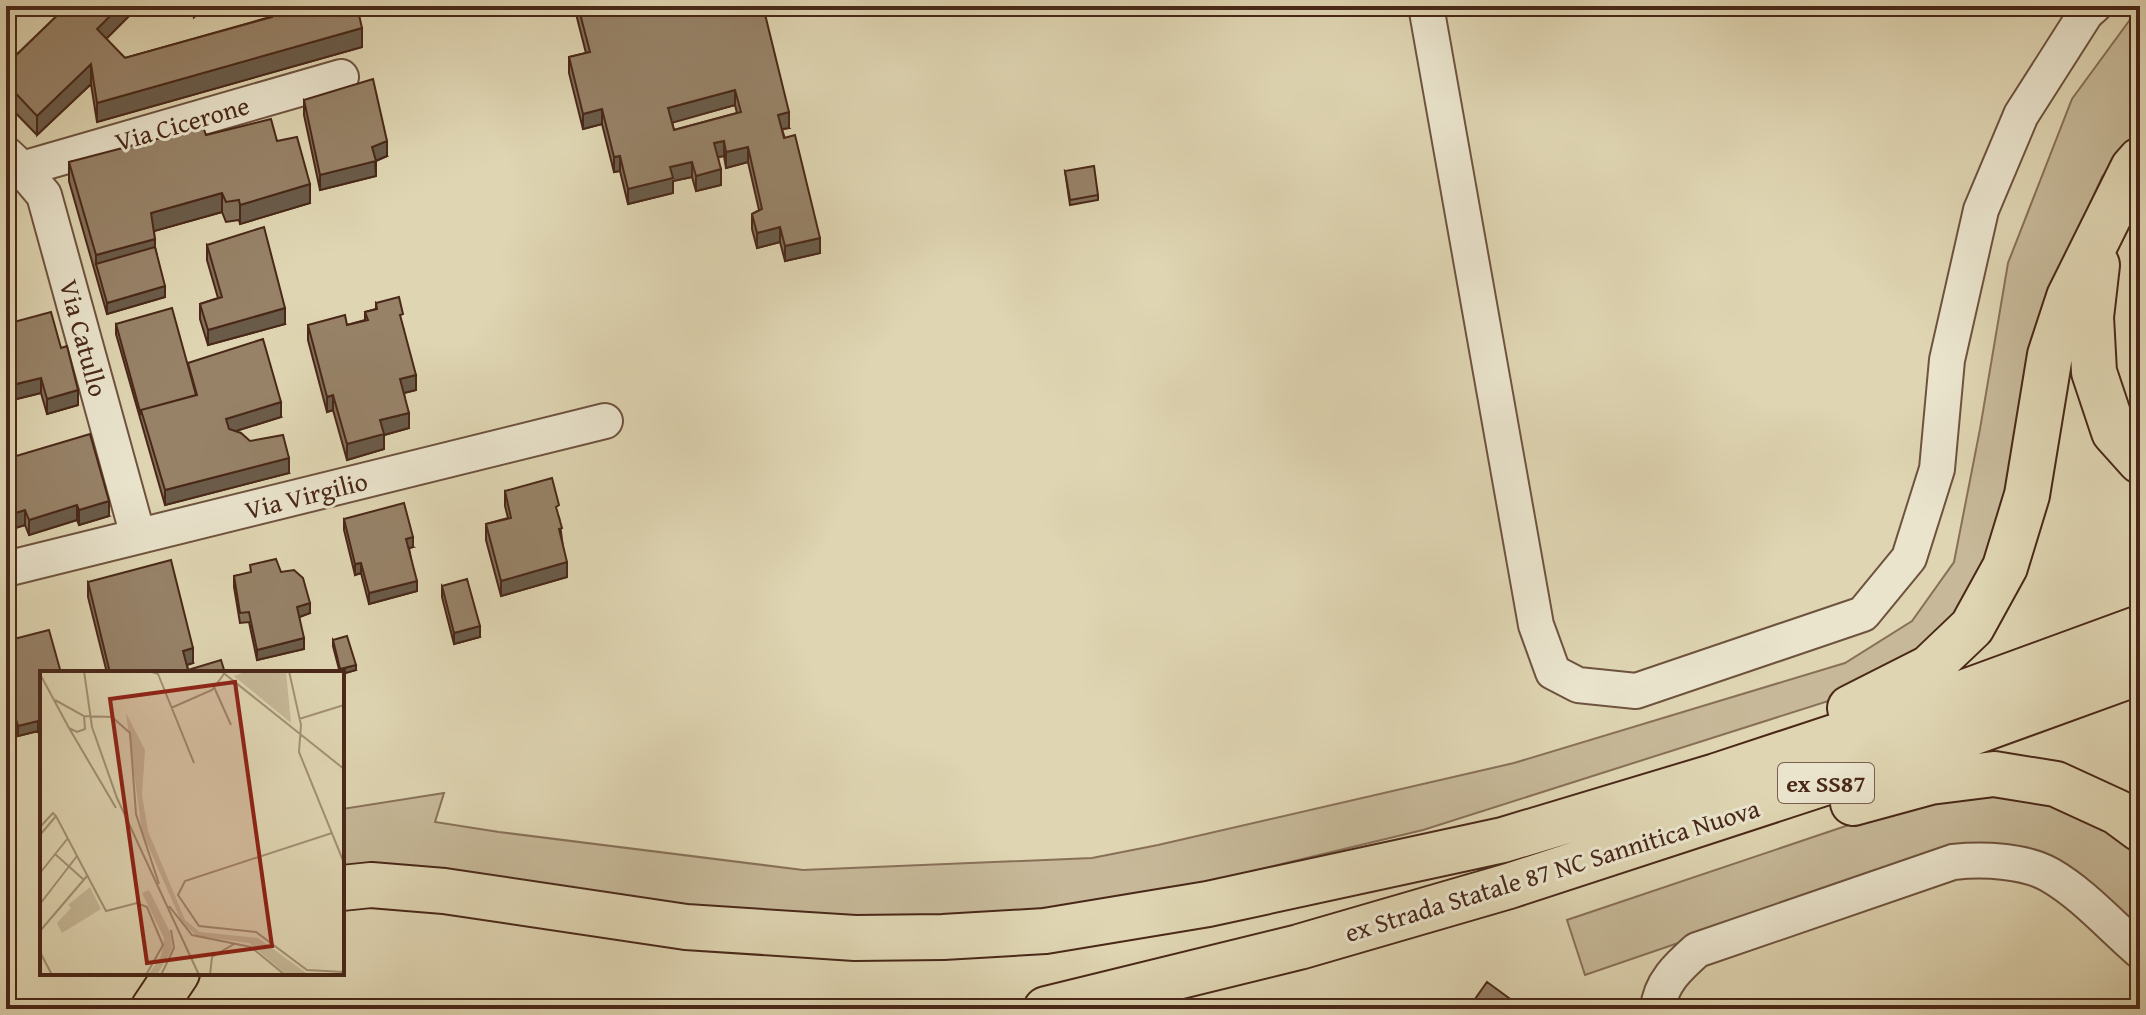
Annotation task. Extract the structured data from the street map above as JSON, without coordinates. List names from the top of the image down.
{
  "streets": {
    "highway": ["ex SS87", "ex Strada Statale 87 NC Sannitica Nuova"],
    "street": ["Via Cicerone", "Via Catullo", "Via Virgilio"]
  },
  "crossings": [
    ["Via Cicerone", "Via Catullo"],
    ["Via Catullo", "Via Virgilio"]
  ]
}
